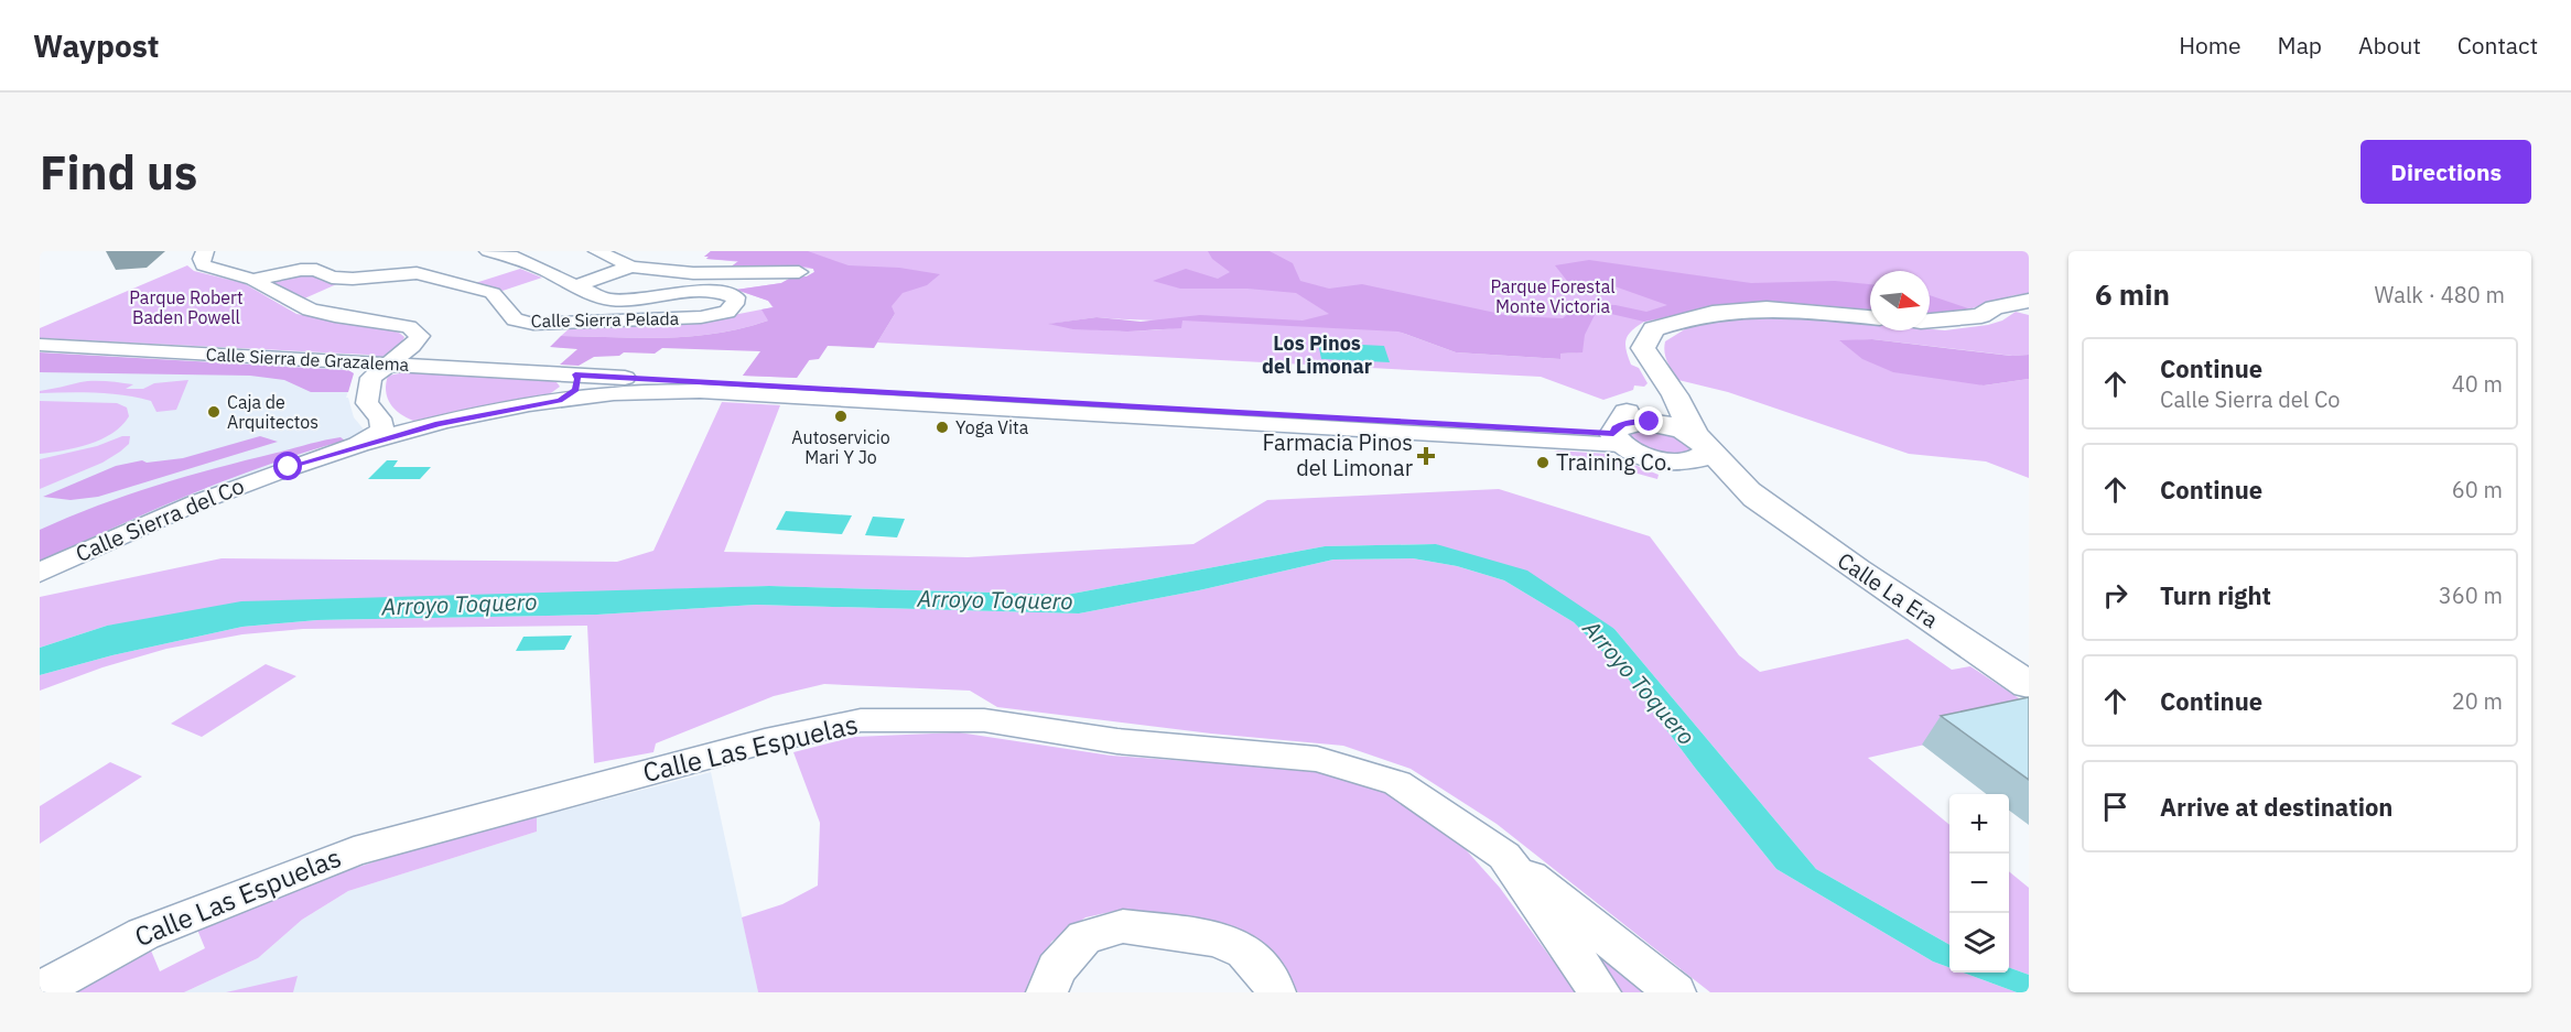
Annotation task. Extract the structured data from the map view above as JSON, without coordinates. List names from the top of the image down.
{
  "streets": {
    "main road": ["Calle La Era"],
    "street": [
      "Calle Sierra Pelada",
      "Calle Sierra de Grazalema",
      "Calle Sierra del Co",
      "Calle Las Espuelas"
    ]
  },
  "districts": ["Los Pinos del Limonar"],
  "water": ["Arroyo Toquero"],
  "parks": ["Parque Forestal Monte Victoria", "Parque Robert Baden Powell"],
  "places": {
    "other": [
      "Caja de Arquitectos",
      "Autoservicio Mari Y Jo",
      "Yoga Vita",
      "Training Co."
    ],
    "health": ["Farmacia Pinos del Limonar"]
  },
  "north": "right",
  "page": {
    "header": "Waypost",
    "nav": [
      "Home",
      "Map",
      "About",
      "Contact"
    ],
    "buttons": "Directions",
    "title": "Find us",
    "heading": ["6 min", "Walk · 480 m"],
    "list": [
      ["Continue", "Calle Sierra del Co", "40 m"],
      ["Continue", "60 m"],
      ["Turn right", "360 m"],
      ["Continue", "20 m"],
      "Arrive at destination"
    ],
    "map_buttons": ["+", "−"]
  }
}
